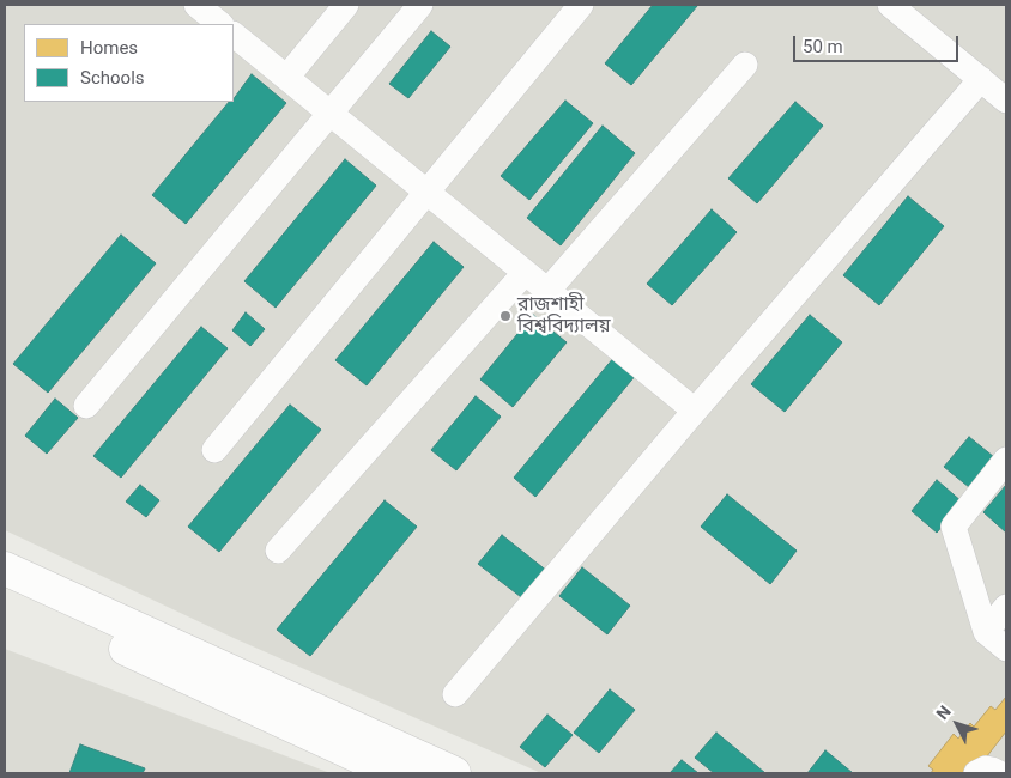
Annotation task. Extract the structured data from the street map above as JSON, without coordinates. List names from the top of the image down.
{
  "places": ["রাজশাহী বিশ্ববিদ্যালয়"],
  "legend": ["Homes", "Schools"],
  "scale_bar": "50 m",
  "north": "top left"
}
